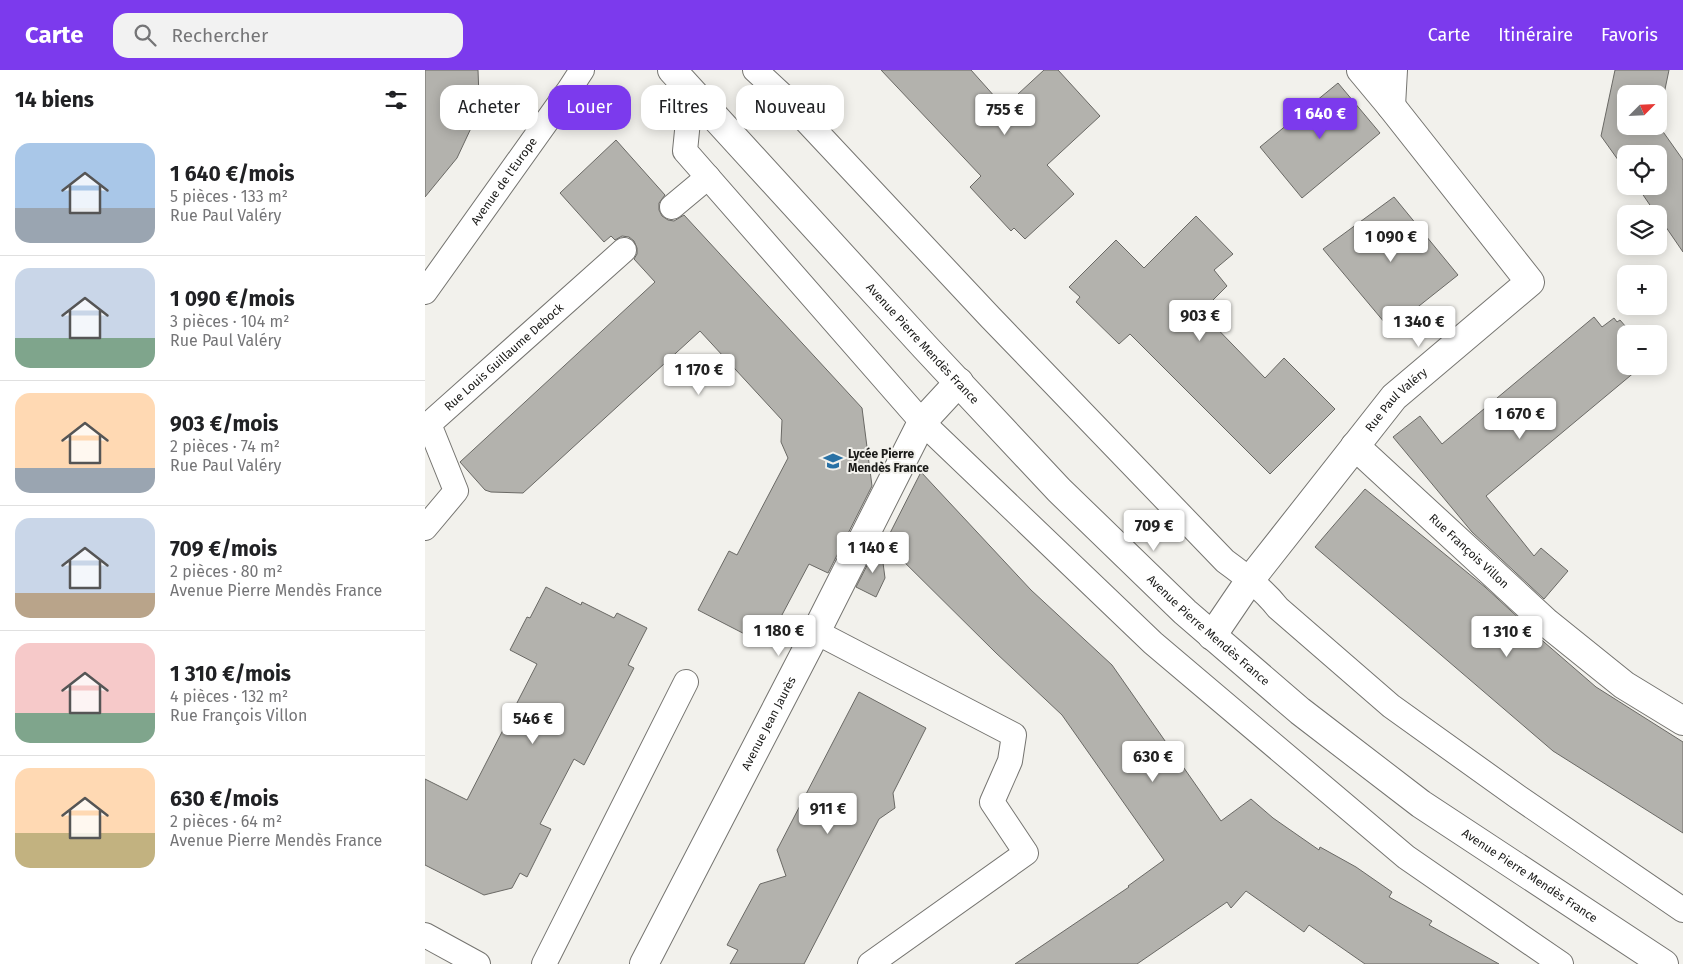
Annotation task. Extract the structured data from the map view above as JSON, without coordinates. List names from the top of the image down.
{
  "streets": {
    "street": [
      "Avenue Pierre Mendès France",
      "Rue Paul Valéry",
      "Rue François Villon",
      "Avenue Jean Jaurès"
    ],
    "lane": ["Avenue de l'Europe", "Rue Louis Guillaume Debock"]
  },
  "crossings": [
    ["Avenue Pierre Mendès France", "Rue Paul Valéry"],
    ["Avenue Pierre Mendès France", "Avenue Jean Jaurès"],
    ["Rue Paul Valéry", "Rue François Villon"]
  ],
  "places": {
    "school or university": ["Lycée Pierre Mendès France"]
  },
  "north": "top right",
  "page": {
    "header": "Carte",
    "search": "Rechercher",
    "nav": ["Carte", "Itinéraire", "Favoris"],
    "heading": "14 biens",
    "map_buttons": ["+", "−"],
    "chip": [
      "Acheter",
      "Louer",
      "Filtres",
      "Nouveau"
    ],
    "price": [
      "755 €",
      "1 640 €",
      "1 090 €",
      "903 €",
      "1 340 €",
      "1 170 €",
      "1 670 €",
      "709 €",
      "1 140 €",
      "1 180 €",
      "1 310 €",
      "546 €",
      "630 €",
      "911 €"
    ],
    "list": [
      {
        "name": "1 640 €/mois",
        "note": "5 pièces · 133 m² · Rue Paul Valéry"
      },
      {
        "name": "1 090 €/mois",
        "note": "3 pièces · 104 m² · Rue Paul Valéry"
      },
      {
        "name": "903 €/mois",
        "note": "2 pièces · 74 m² · Rue Paul Valéry"
      },
      {
        "name": "709 €/mois",
        "note": "2 pièces · 80 m² · Avenue Pierre Mendès France"
      },
      {
        "name": "1 310 €/mois",
        "note": "4 pièces · 132 m² · Rue François Villon"
      },
      {
        "name": "630 €/mois",
        "note": "2 pièces · 64 m² · Avenue Pierre Mendès France"
      }
    ]
  }
}
